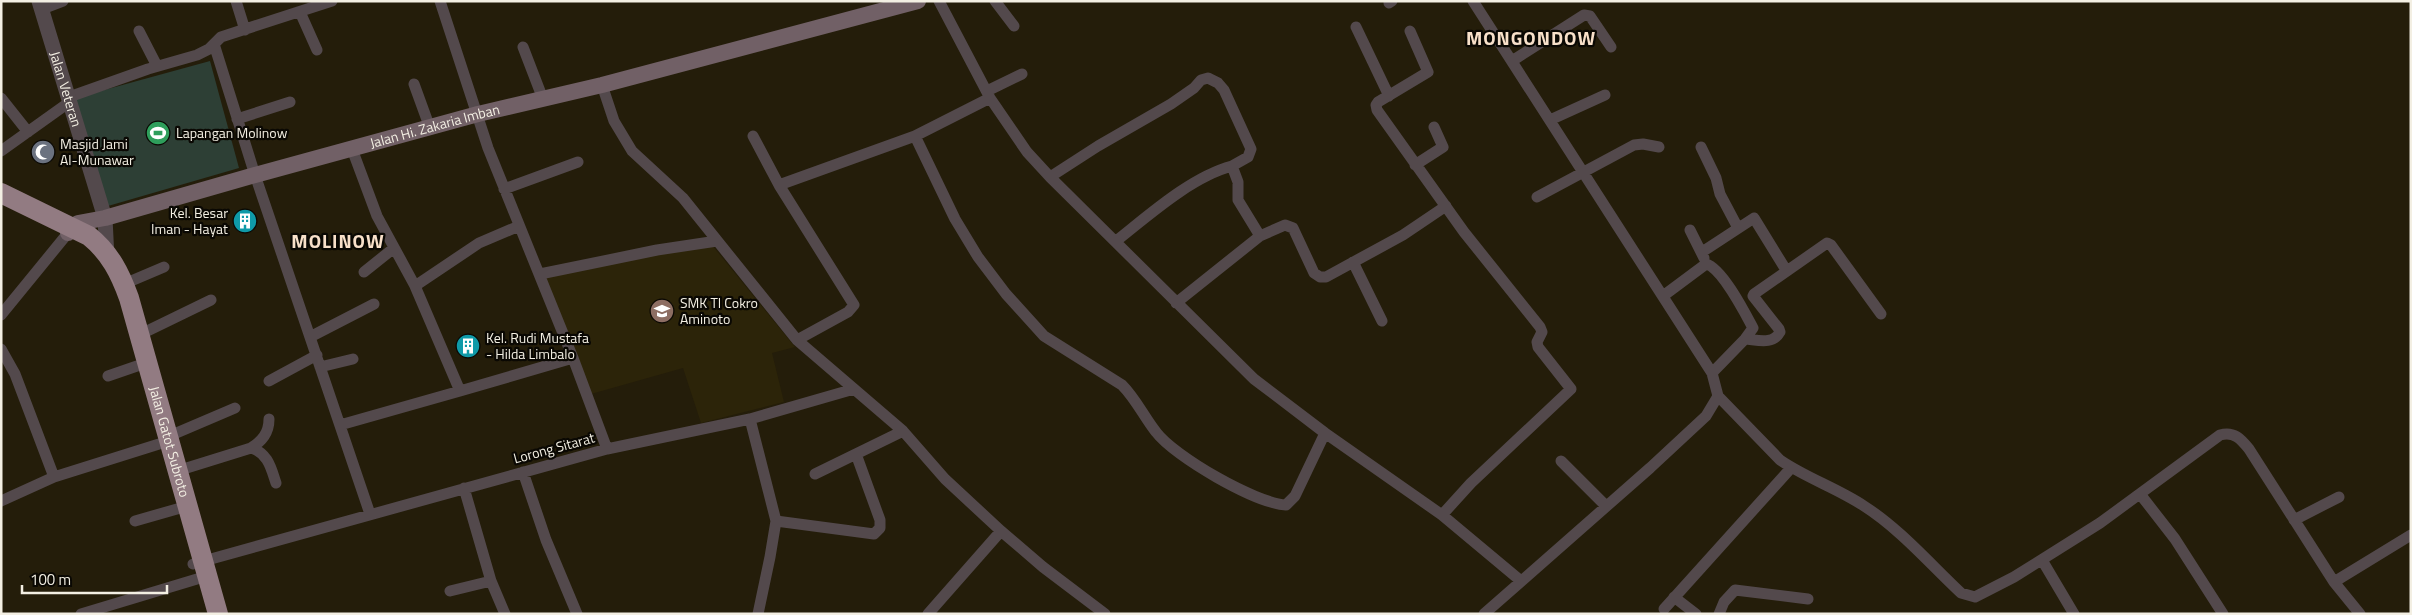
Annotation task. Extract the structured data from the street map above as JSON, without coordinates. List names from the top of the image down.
{
  "streets": {
    "highway": ["Jalan Gatot Subroto"],
    "main road": ["Jalan Hi. Zakaria Imban"],
    "street": ["Jalan Veteran", "Lorong Sitarat"]
  },
  "crossings": [
    ["Jalan Veteran", "Jalan Hi. Zakaria Imban"],
    ["Jalan Veteran", "Jalan Gatot Subroto"],
    ["Jalan Hi. Zakaria Imban", "Lorong Sitarat"],
    ["Jalan Gatot Subroto", "Lorong Sitarat"]
  ],
  "districts": ["MONGONDOW", "MOLINOW"],
  "places": {
    "sports": ["Lapangan Molinow"],
    "mosque": ["Masjid Jami Al-Munawar"],
    "building": ["Kel. Besar Iman - Hayat", "Kel. Rudi Mustafa - Hilda Limbalo"],
    "school or university": ["SMK TI Cokro Aminoto"]
  },
  "scale_bar": "100 m"
}
